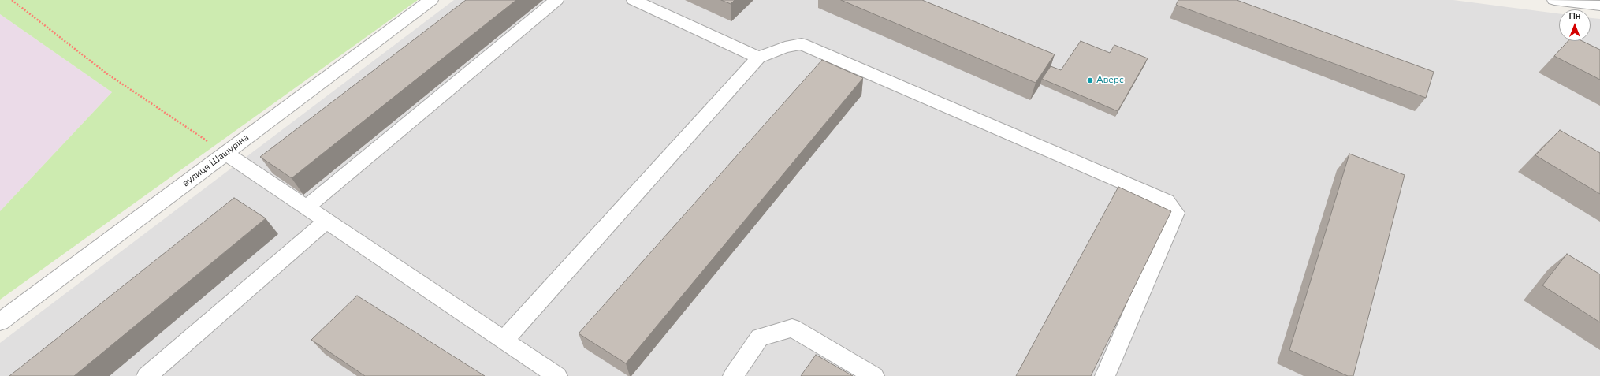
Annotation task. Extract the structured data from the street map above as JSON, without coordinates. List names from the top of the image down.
{
  "streets": {
    "street": ["вулиця Шашуріна"]
  },
  "places": ["Аверс"],
  "north": "top"
}
